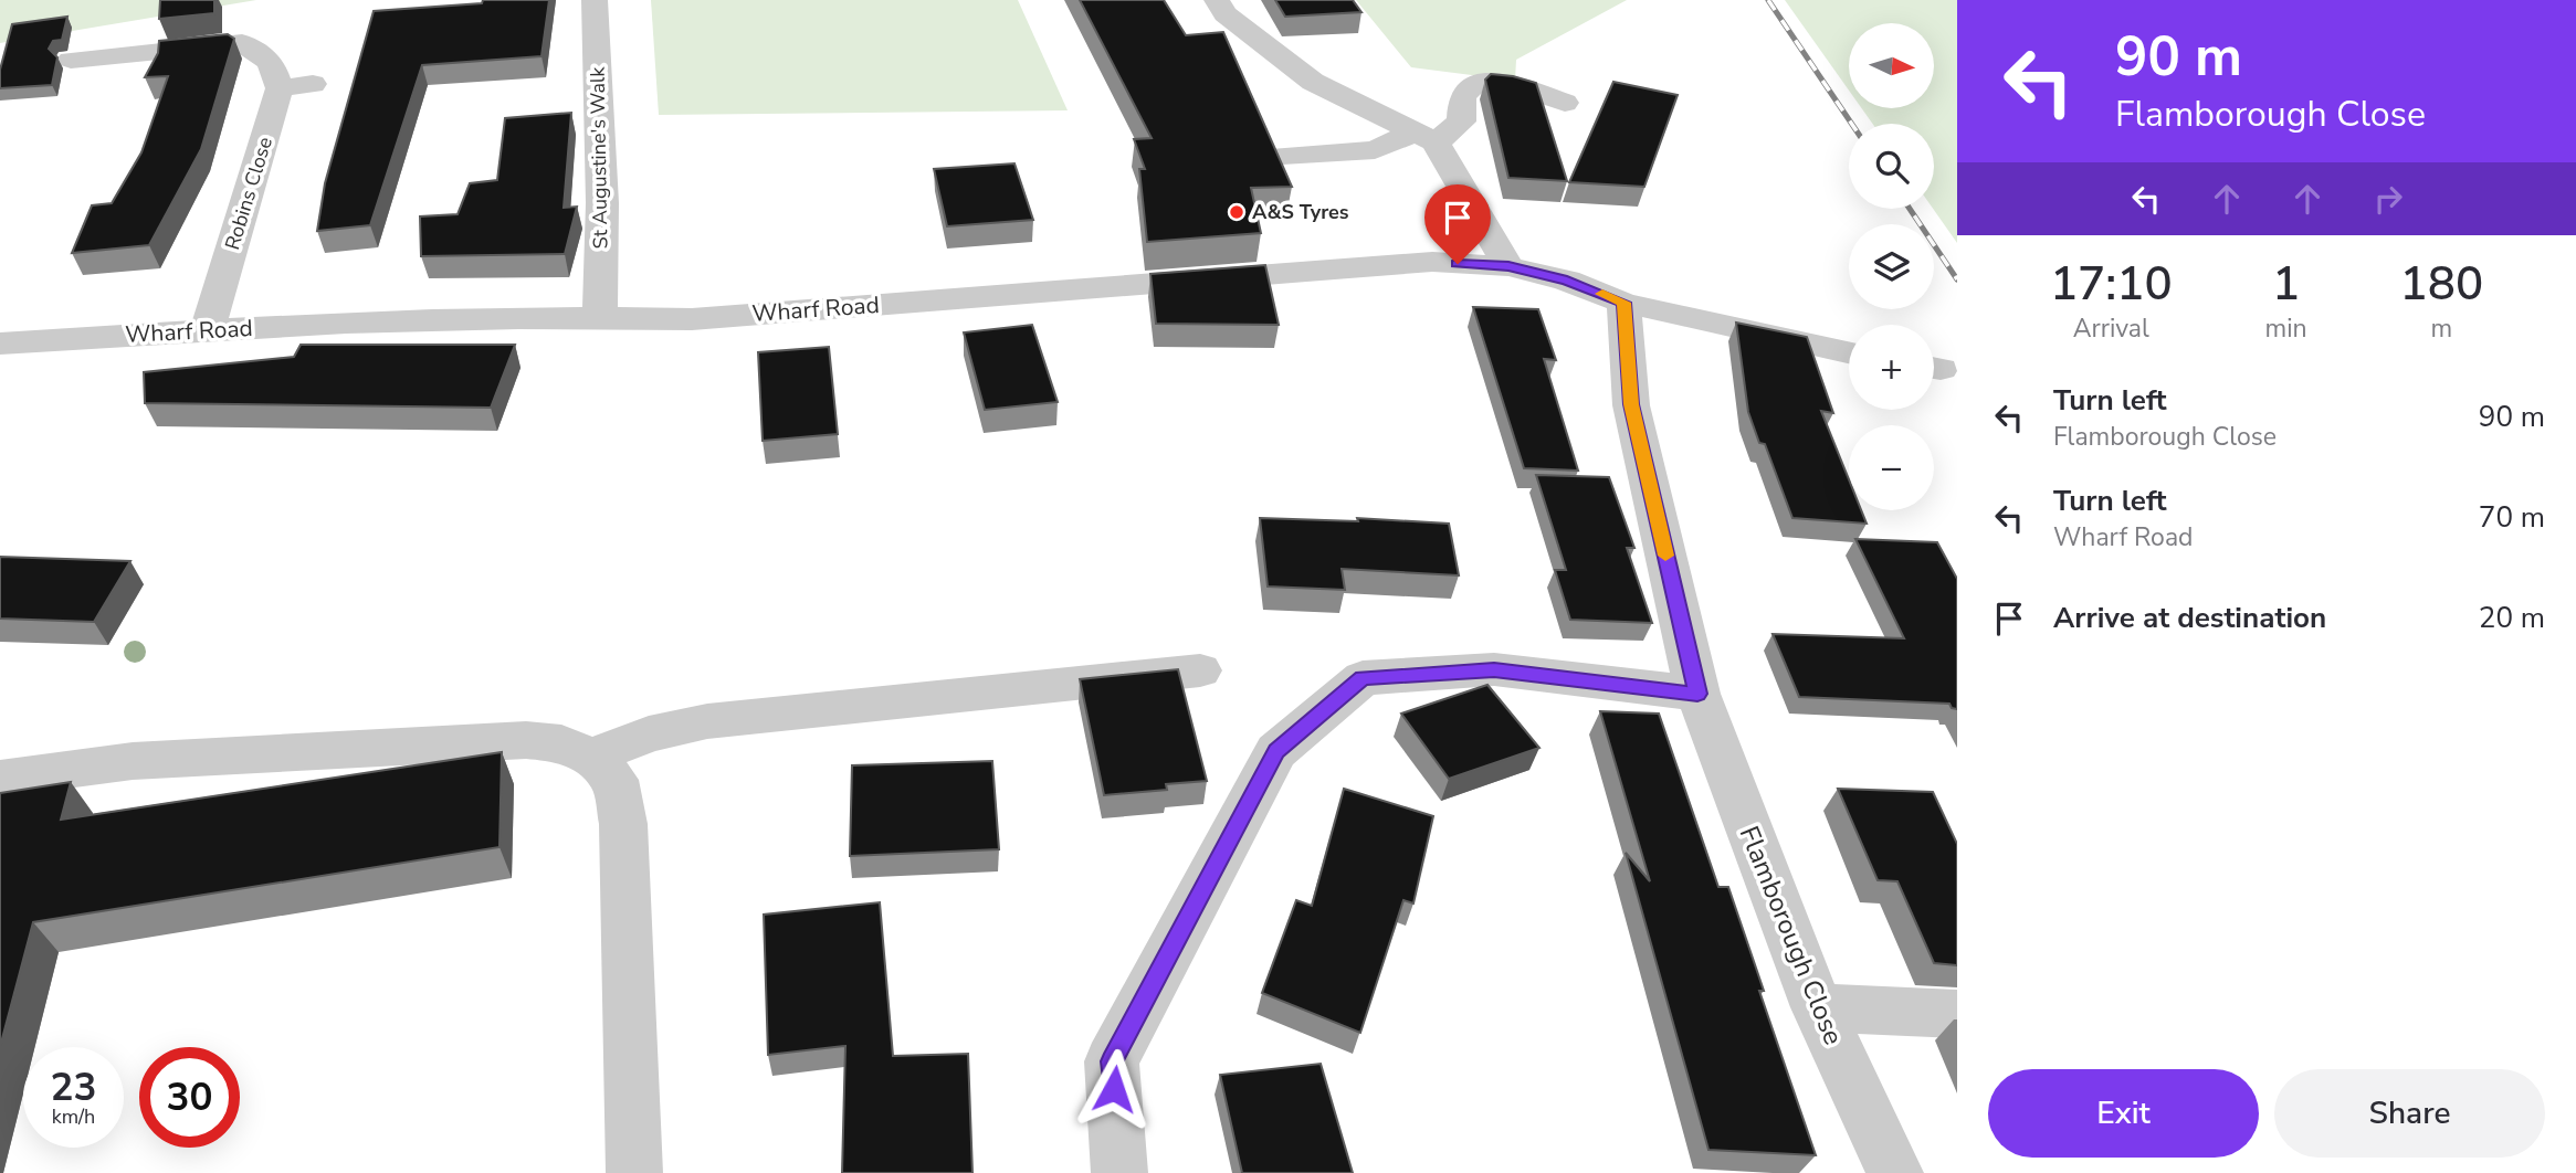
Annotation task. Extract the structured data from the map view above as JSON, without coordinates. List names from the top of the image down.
{
  "streets": {
    "street": [
      "St Augustine's Walk",
      "Robins Close",
      "Wharf Road",
      "Flamborough Close"
    ]
  },
  "crossings": [
    ["St Augustine's Walk", "Wharf Road"],
    ["Robins Close", "Wharf Road"],
    ["Wharf Road", "Flamborough Close"]
  ],
  "places": ["A&S Tyres"],
  "north": "right",
  "page": {
    "turn": ["90 m", "Flamborough Close"],
    "map_buttons": ["+", "−"],
    "eta": [
      "17:10",
      "Arrival",
      "1",
      "min",
      "180",
      "m"
    ],
    "list": [
      {
        "name": "Turn left",
        "note": "Flamborough Close",
        "value": "90 m"
      },
      {
        "name": "Turn left",
        "note": "Wharf Road",
        "value": "70 m"
      },
      {
        "name": "Arrive at destination",
        "value": "20 m"
      }
    ],
    "speed": "23 km/h",
    "limit": "30",
    "buttons": ["Exit", "Share"]
  }
}
